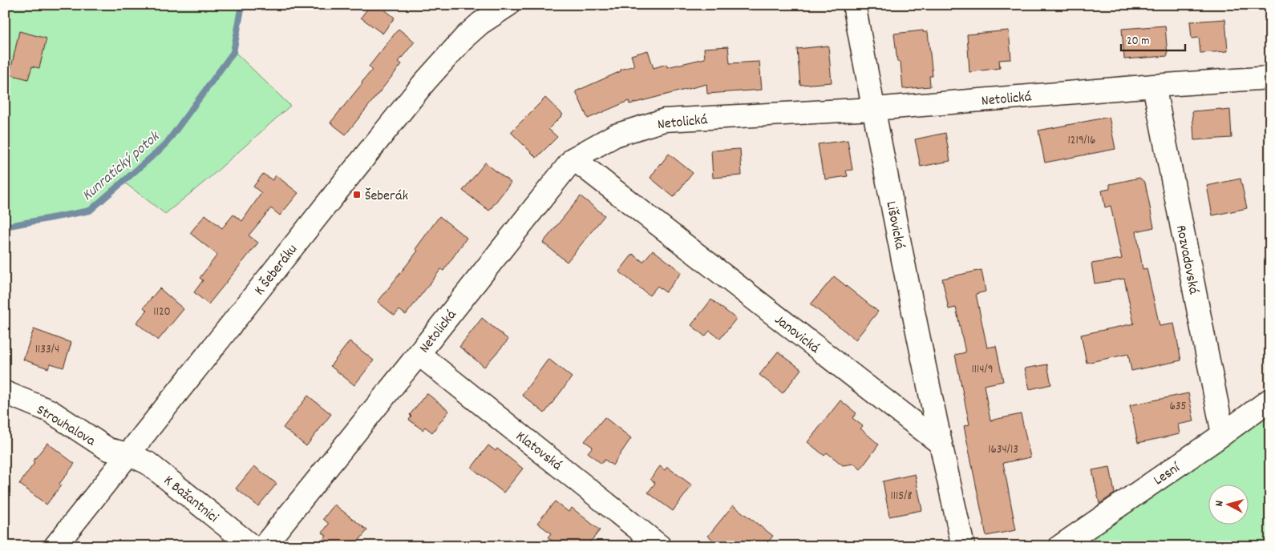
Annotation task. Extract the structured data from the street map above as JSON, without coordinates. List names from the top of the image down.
{
  "streets": {
    "street": [
      "Netolická",
      "Lišovická",
      "Rozvadovská",
      "K Šeberáku",
      "Janovická",
      "Strouhalova",
      "Klatovská",
      "Lesní",
      "K Bažantnici"
    ]
  },
  "crossings": [
    ["Netolická", "Lišovická"],
    ["Netolická", "Rozvadovská"],
    ["Netolická", "Janovická"],
    ["Netolická", "Klatovská"],
    ["Lišovická", "Janovická"],
    ["Rozvadovská", "Lesní"],
    ["K Šeberáku", "Strouhalova"],
    ["K Šeberáku", "K Bažantnici"],
    ["Strouhalova", "K Bažantnici"]
  ],
  "water": ["Kunratický potok"],
  "places": {
    "transit": ["Šeberák"]
  },
  "house_numbers": [
    "1219/16",
    "1120",
    "1133/4",
    "1114/9",
    "635",
    "1634/13",
    "1115/8"
  ],
  "scale_bar": "20 m",
  "north": "left"
}
